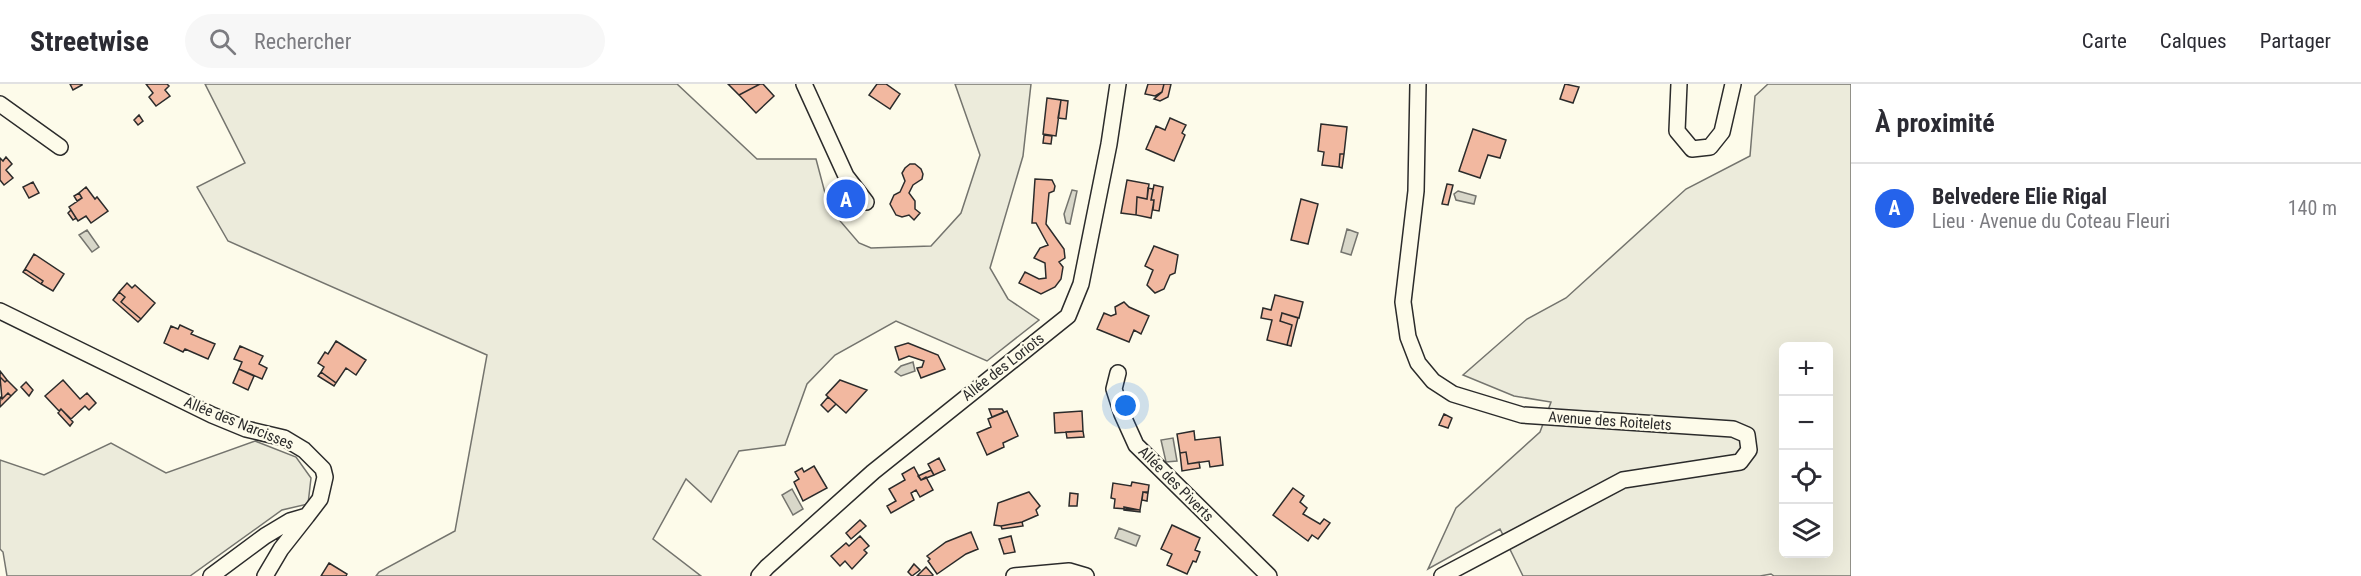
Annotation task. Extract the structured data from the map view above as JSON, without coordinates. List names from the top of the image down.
{
  "streets": {
    "street": [
      "Allée des Loriots",
      "Avenue des Roitelets",
      "Allée des Narcisses",
      "Allée des Piverts"
    ]
  },
  "page": {
    "header": "Streetwise",
    "search": "Rechercher",
    "nav": ["Carte", "Calques", "Partager"],
    "heading": "À proximité",
    "list": [
      {
        "mark": "A",
        "name": "Belvedere Elie Rigal",
        "note": "Lieu · Avenue du Coteau Fleuri",
        "value": "140 m"
      }
    ],
    "pins": "A",
    "map_buttons": ["+", "−"]
  }
}
